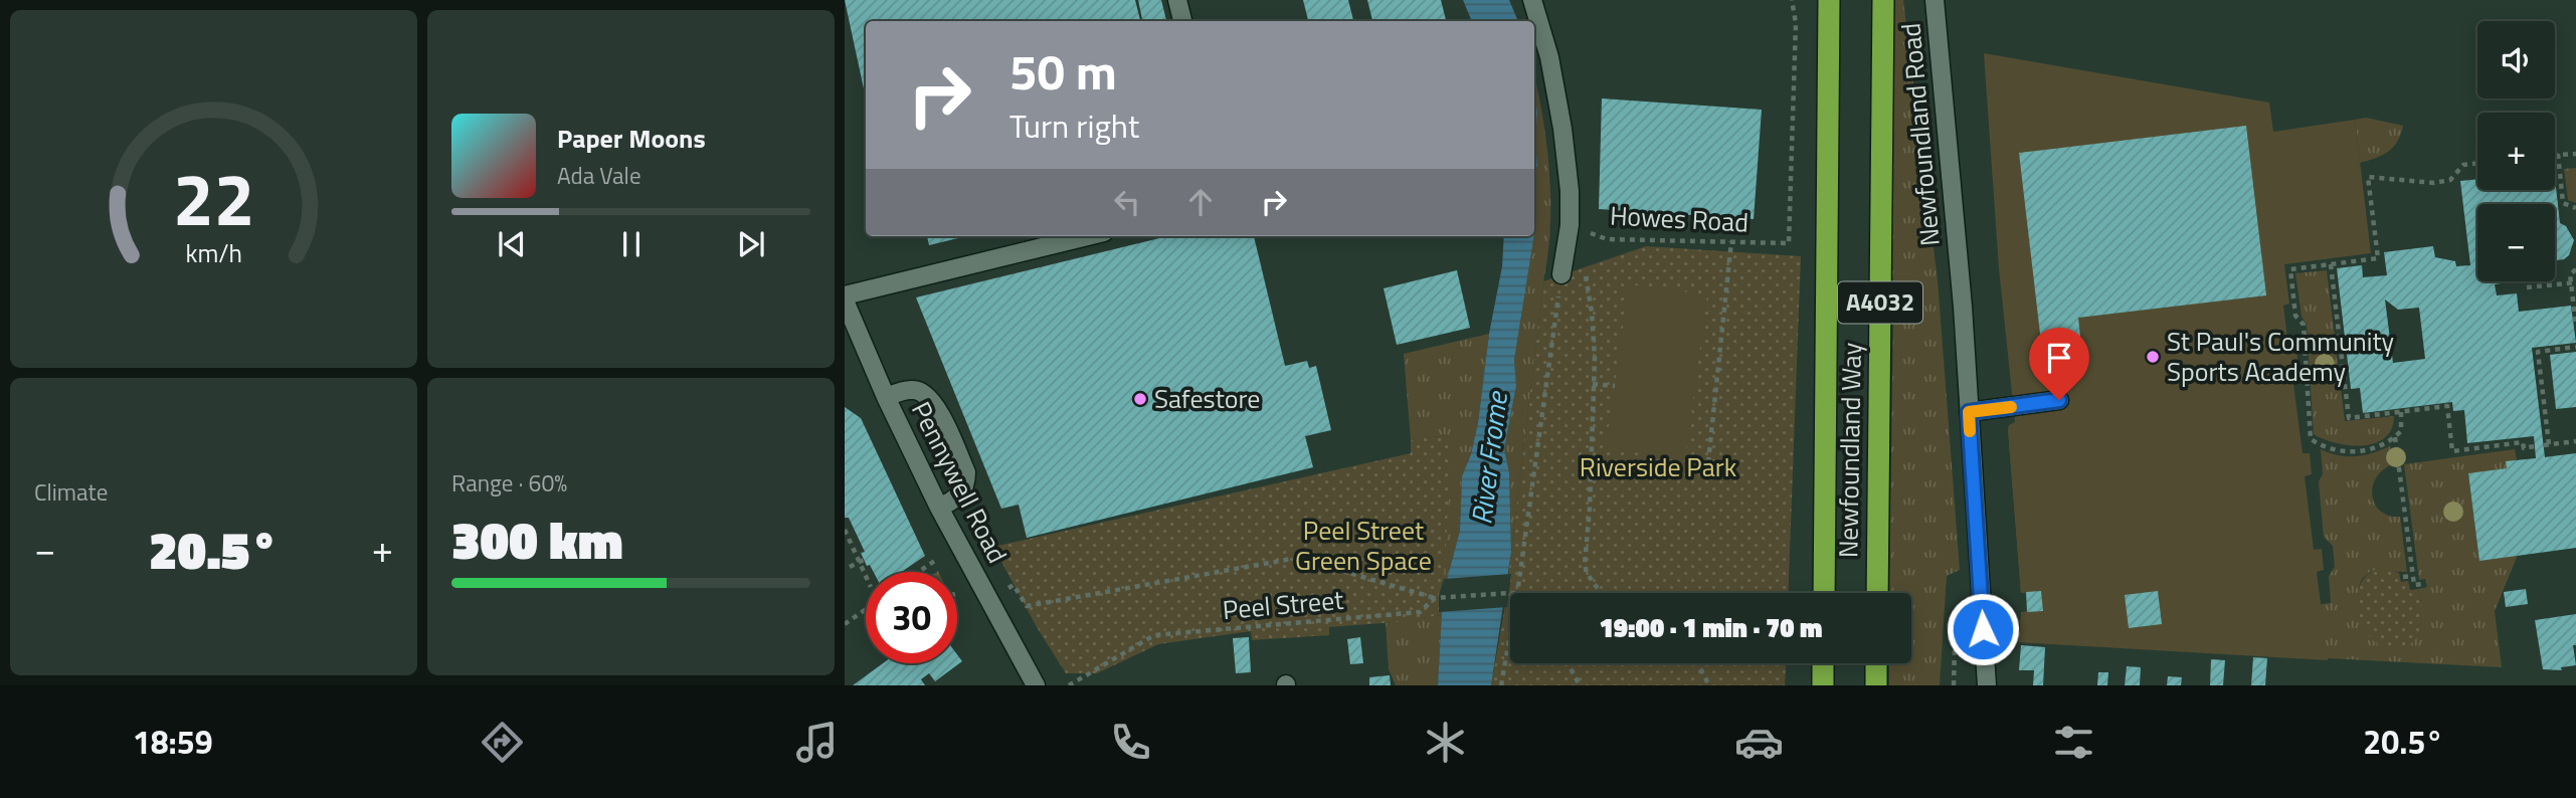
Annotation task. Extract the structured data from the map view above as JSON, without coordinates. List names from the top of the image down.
{
  "streets": {
    "highway": ["A4032", "Newfoundland Way"],
    "street": ["Newfoundland Road", "Pennywell Road"],
    "path": ["Howes Road", "Peel Street"]
  },
  "water": ["River Frome"],
  "parks": ["Riverside Park", "Peel Street Green Space"],
  "places": ["St Paul's Community Sports Academy", "Safestore"],
  "page": {
    "map_buttons": ["+", "−"],
    "turn": ["50 m", "Turn right"],
    "song": ["Paper Moons", "Ada Vale"],
    "tile": [
      "Climate",
      ["Range · 60%", "300 km"]
    ],
    "heat": ["−", "20.5°", "+"],
    "limit": "30",
    "trip": "19:00 · 1 min · 70 m",
    "tabs": ["18:59", "20.5°"],
    "gauge": ["22", "km/h"]
  }
}
